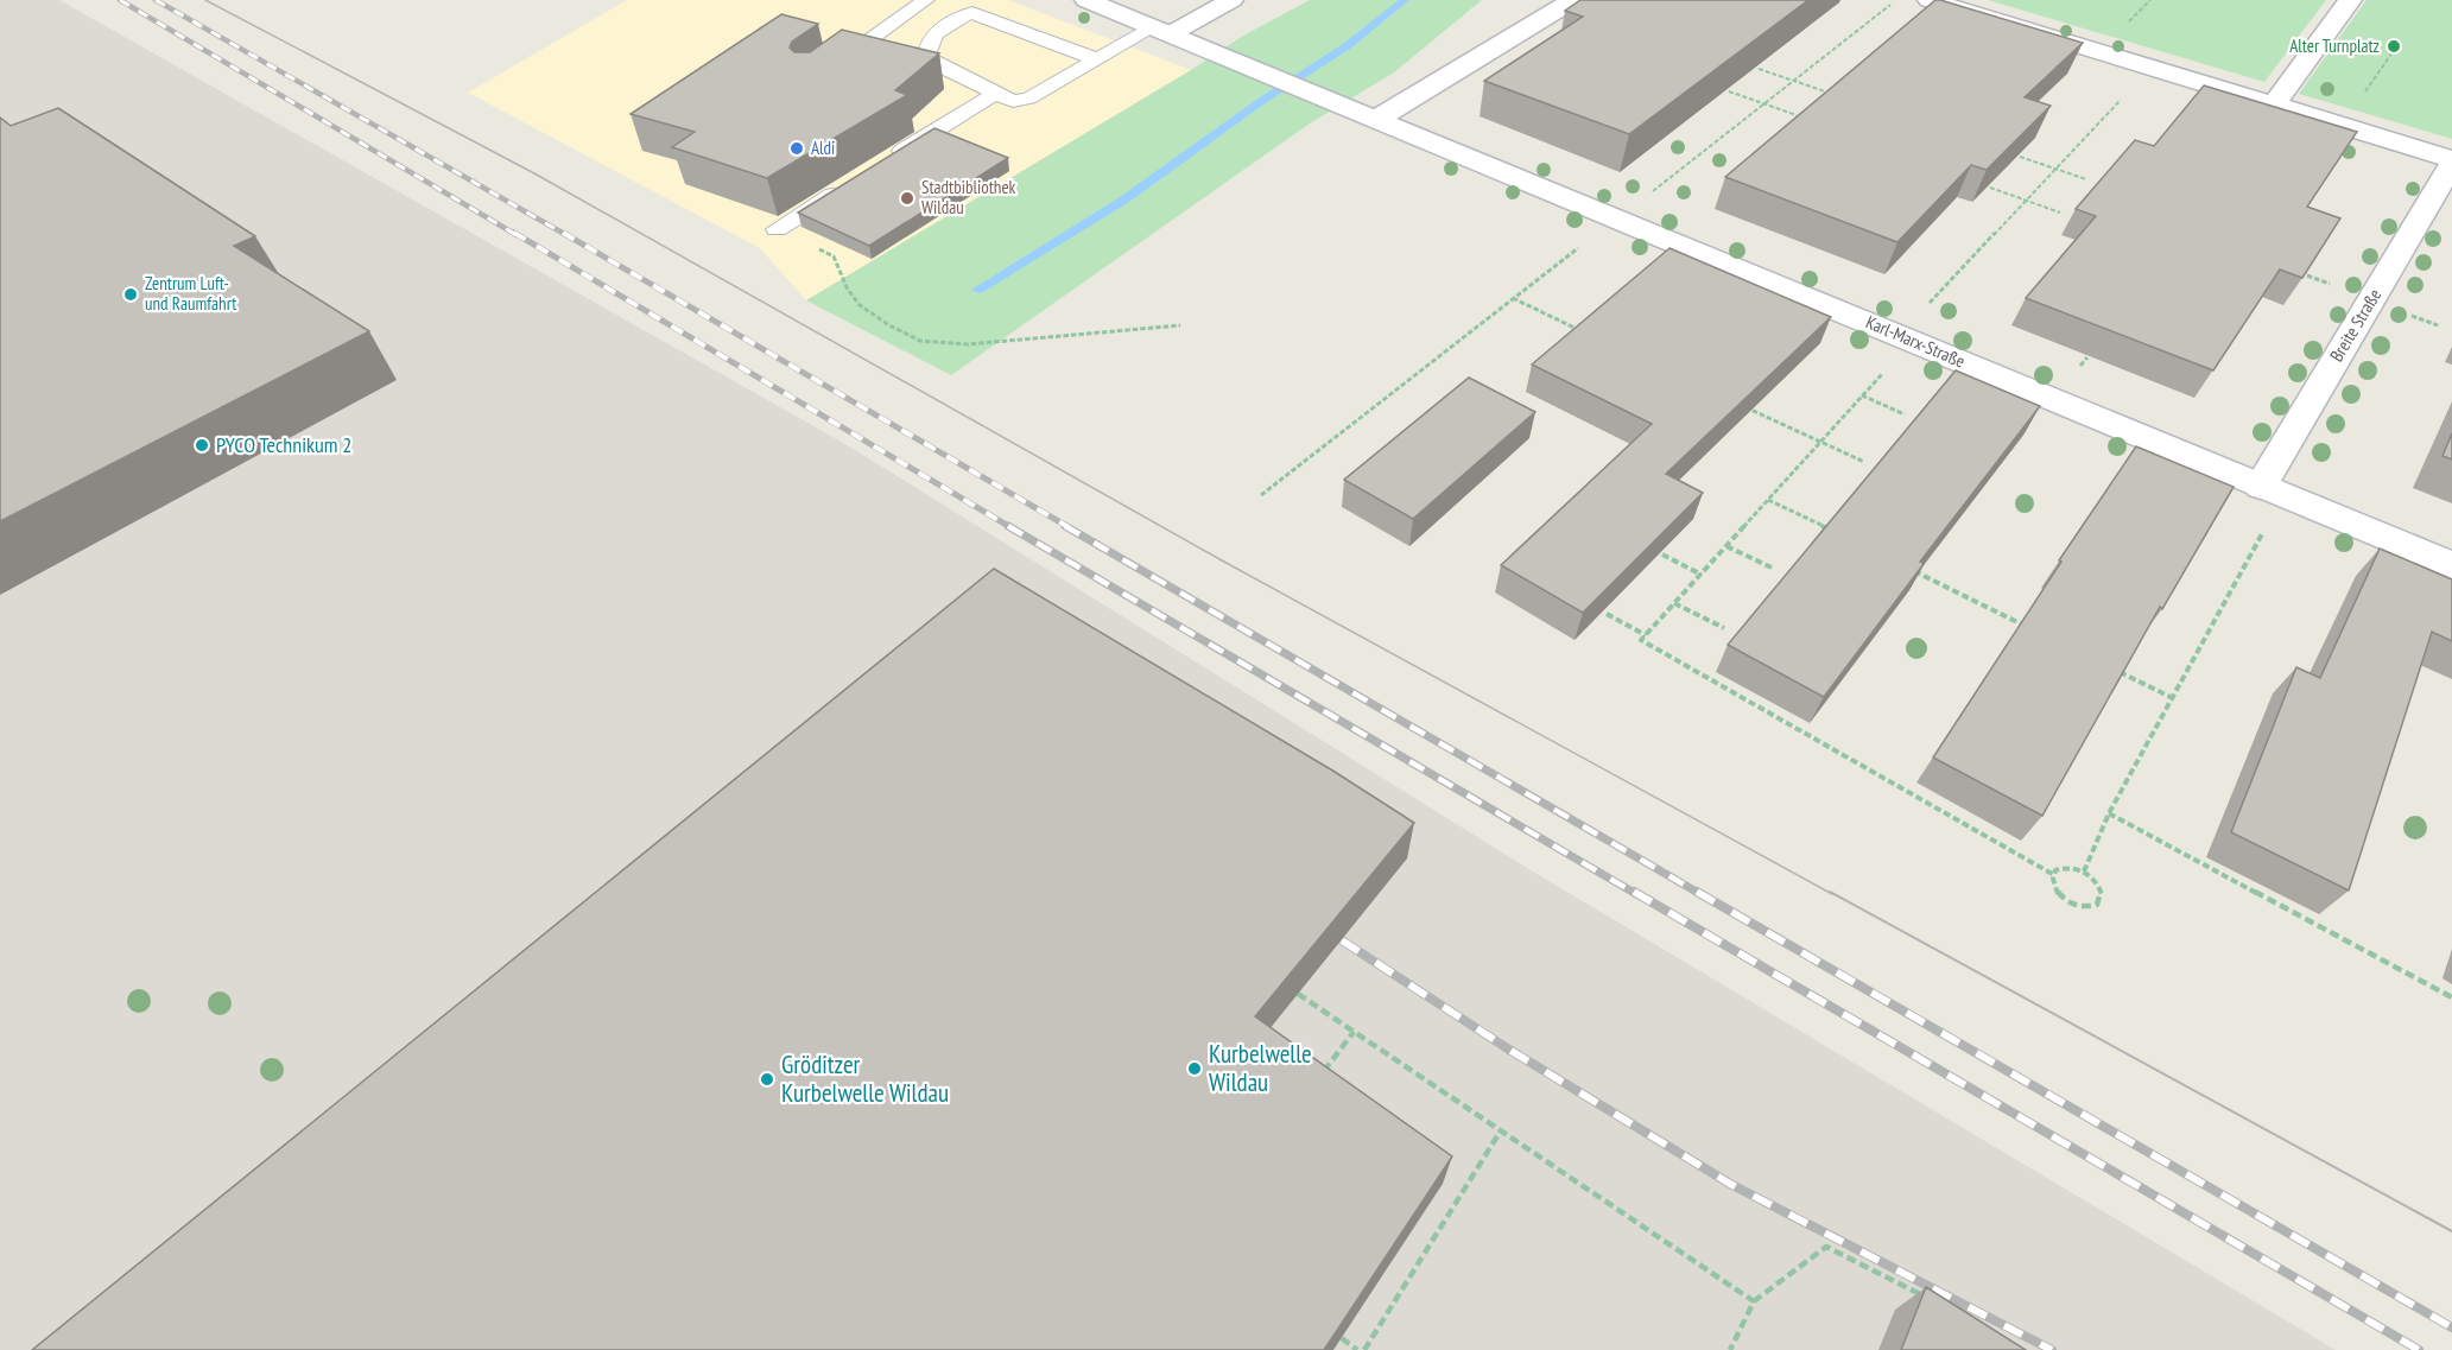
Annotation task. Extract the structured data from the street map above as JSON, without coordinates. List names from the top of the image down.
{
  "streets": {
    "street": ["Breite Straße", "Karl-Marx-Straße"]
  },
  "crossings": [
    ["Breite Straße", "Karl-Marx-Straße"]
  ],
  "places": [
    "Alter Turnplatz",
    "Aldi",
    "Stadtbibliothek Wildau",
    "Zentrum Luft- und Raumfahrt",
    "PYCO Technikum 2",
    "Kurbelwelle Wildau",
    "Gröditzer Kurbelwelle Wildau"
  ]
}
